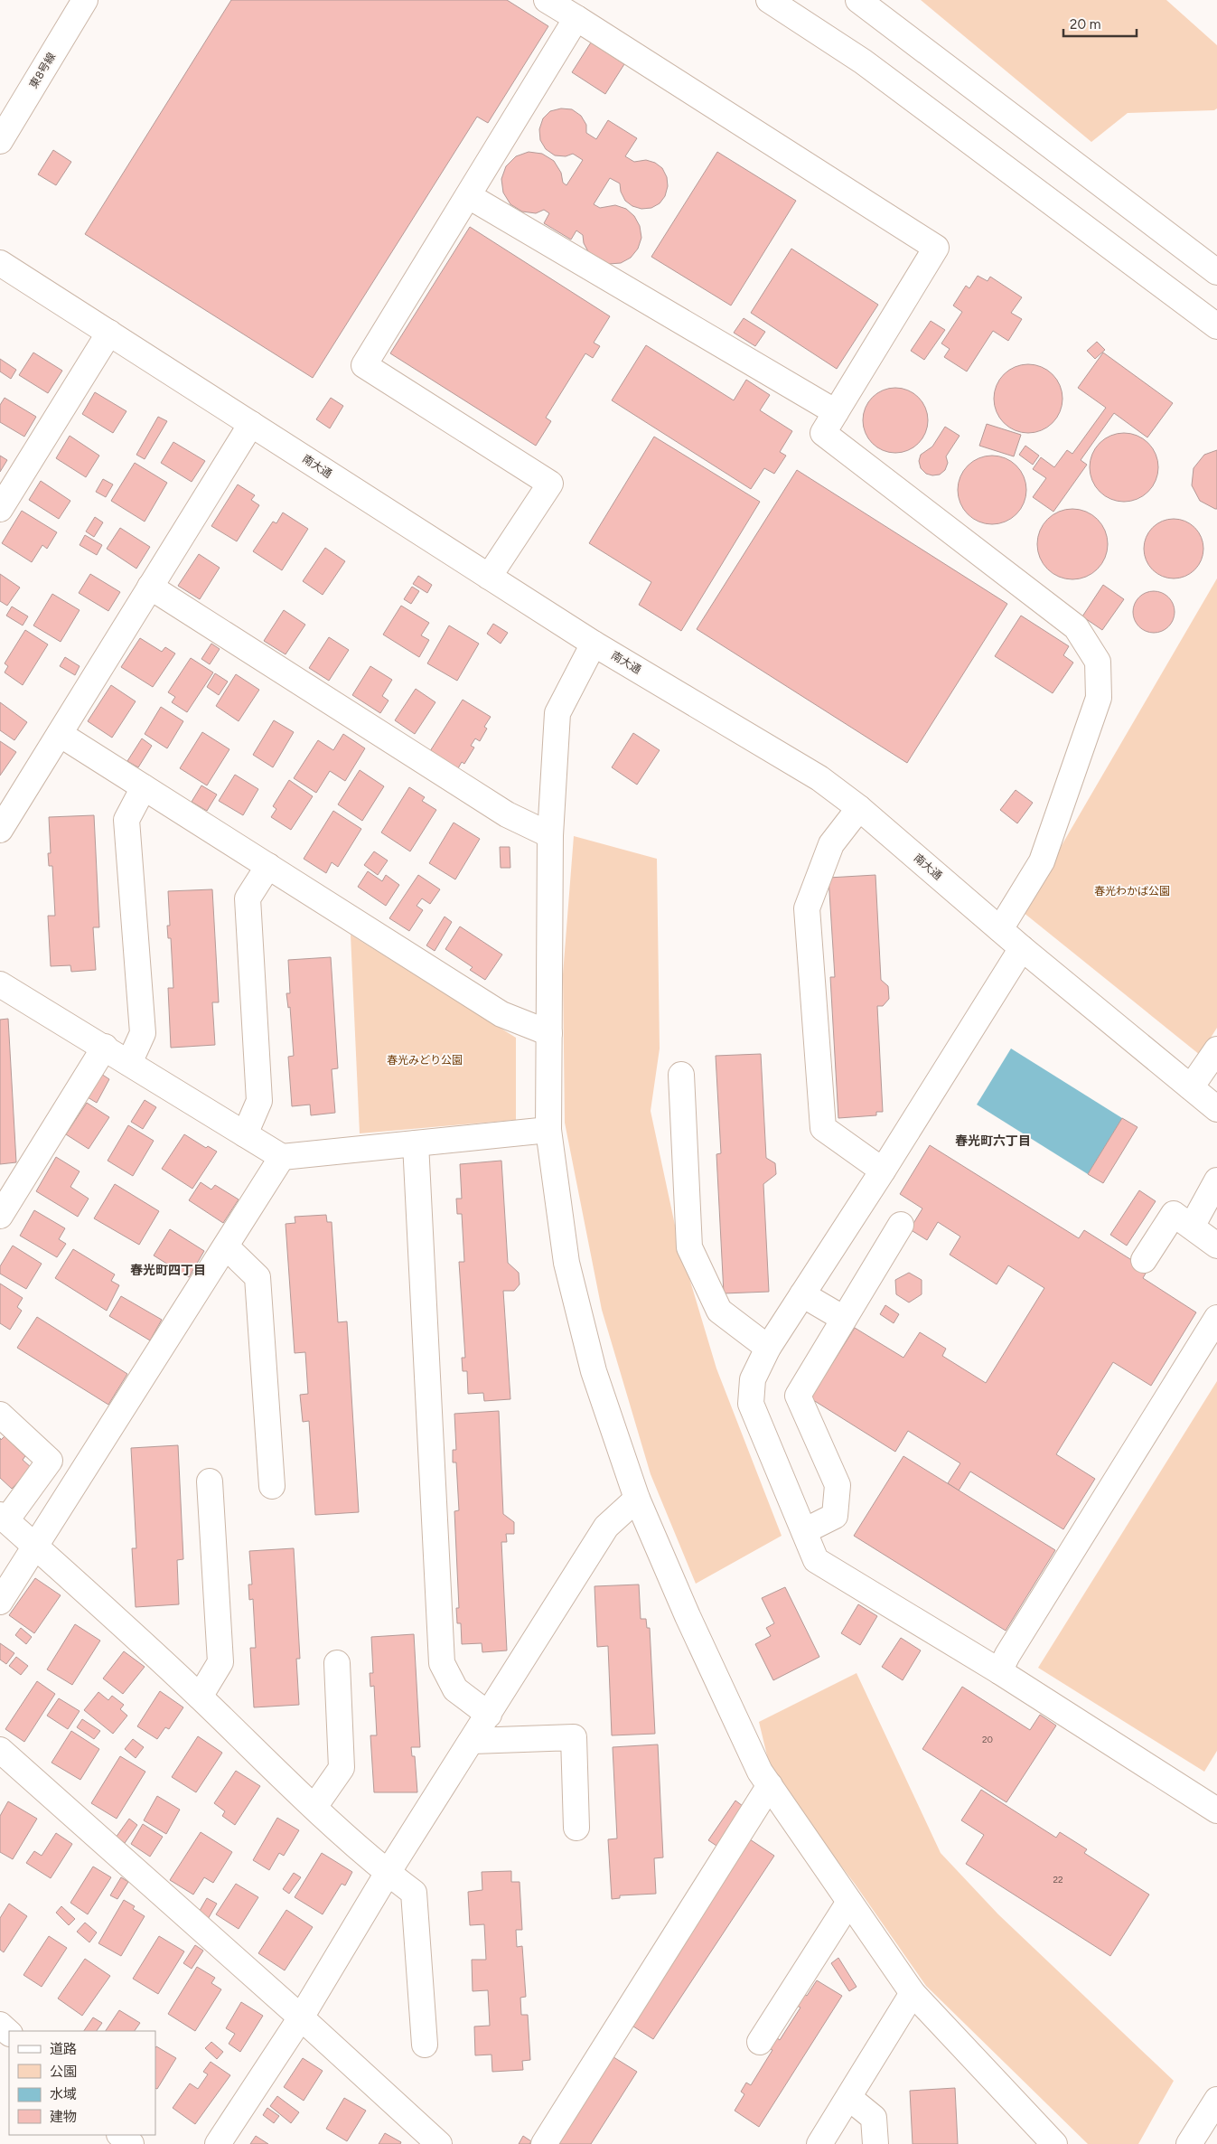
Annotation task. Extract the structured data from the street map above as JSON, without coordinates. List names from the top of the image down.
{
  "streets": {
    "street": ["東8号線", "南大通"]
  },
  "districts": ["春光町六丁目", "春光町四丁目"],
  "parks": ["春光わかば公園", "春光みどり公園"],
  "house_numbers": ["20", "22"],
  "legend": [
    "道路",
    "公園",
    "水域",
    "建物"
  ],
  "scale_bar": "20 m"
}
